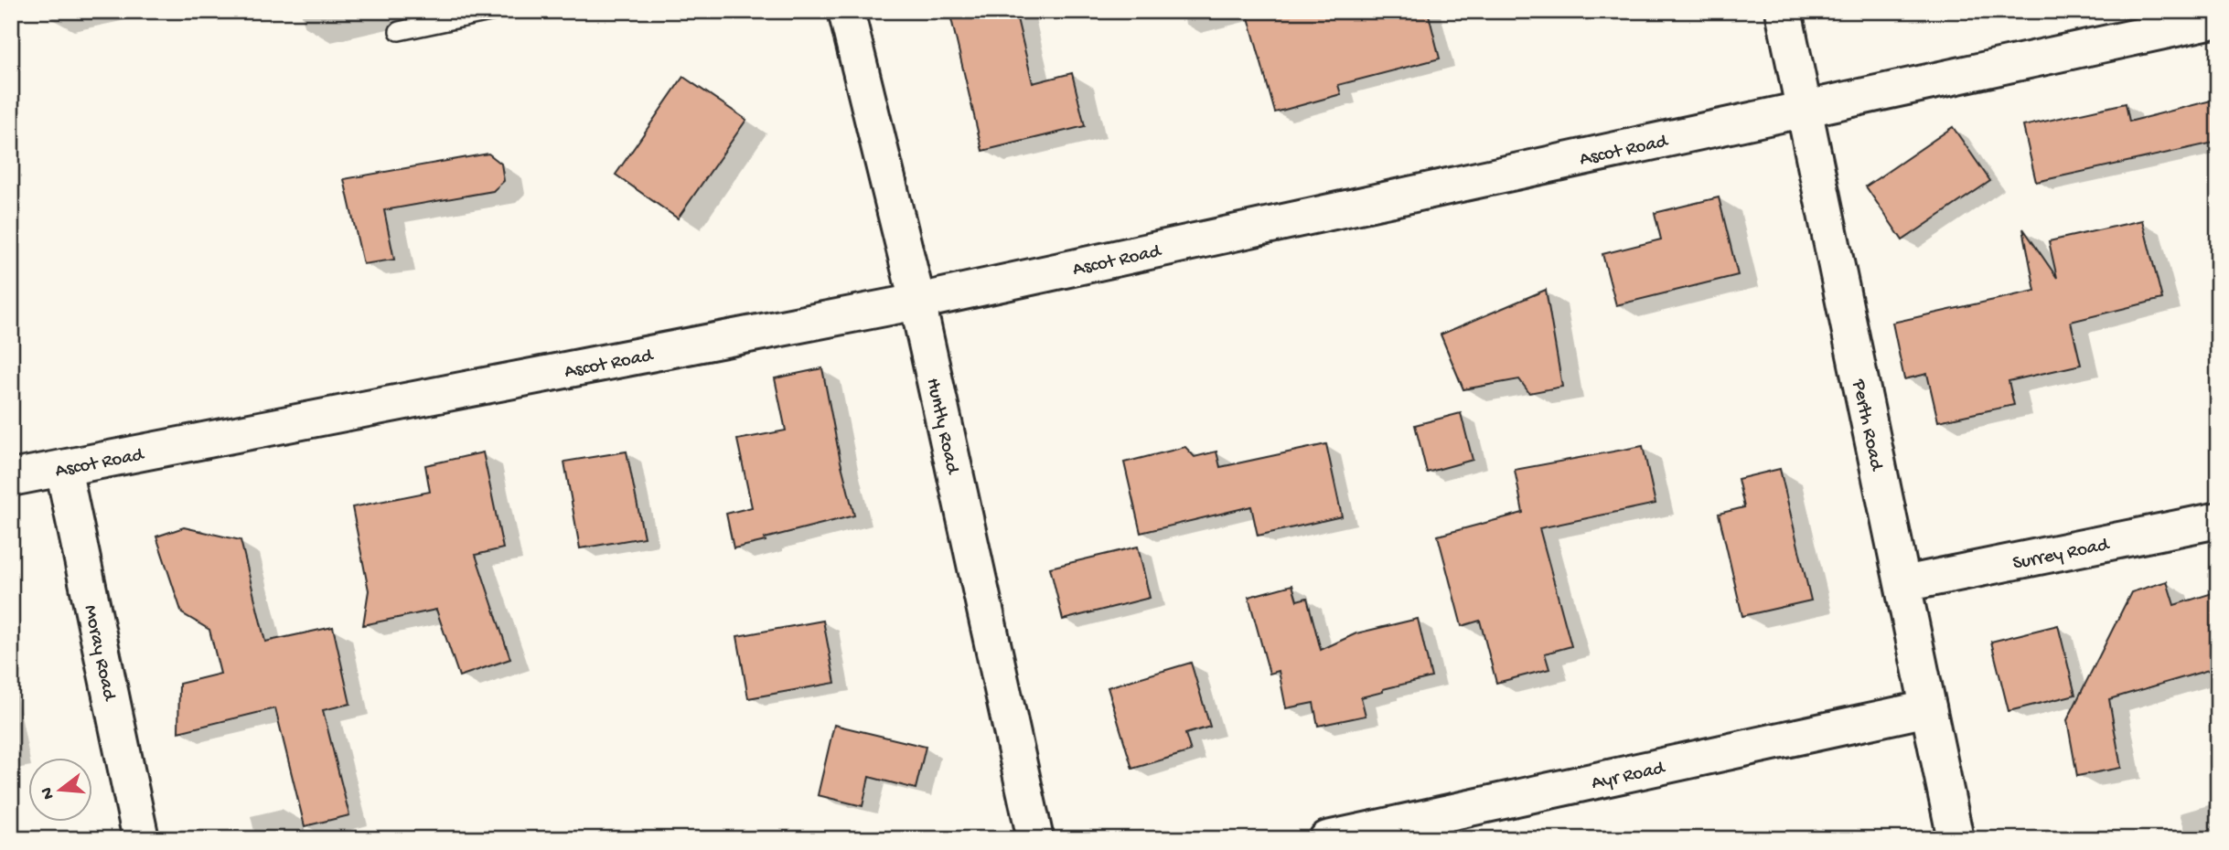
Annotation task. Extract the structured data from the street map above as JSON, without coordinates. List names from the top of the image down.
{
  "streets": {
    "street": [
      "Ascot Road",
      "Huntly Road",
      "Perth Road",
      "Surrey Road",
      "Moray Road",
      "Ayr Road"
    ]
  },
  "crossings": [
    ["Ascot Road", "Huntly Road"],
    ["Ascot Road", "Perth Road"],
    ["Ascot Road", "Moray Road"],
    ["Perth Road", "Surrey Road"],
    ["Perth Road", "Ayr Road"]
  ],
  "north": "left"
}
